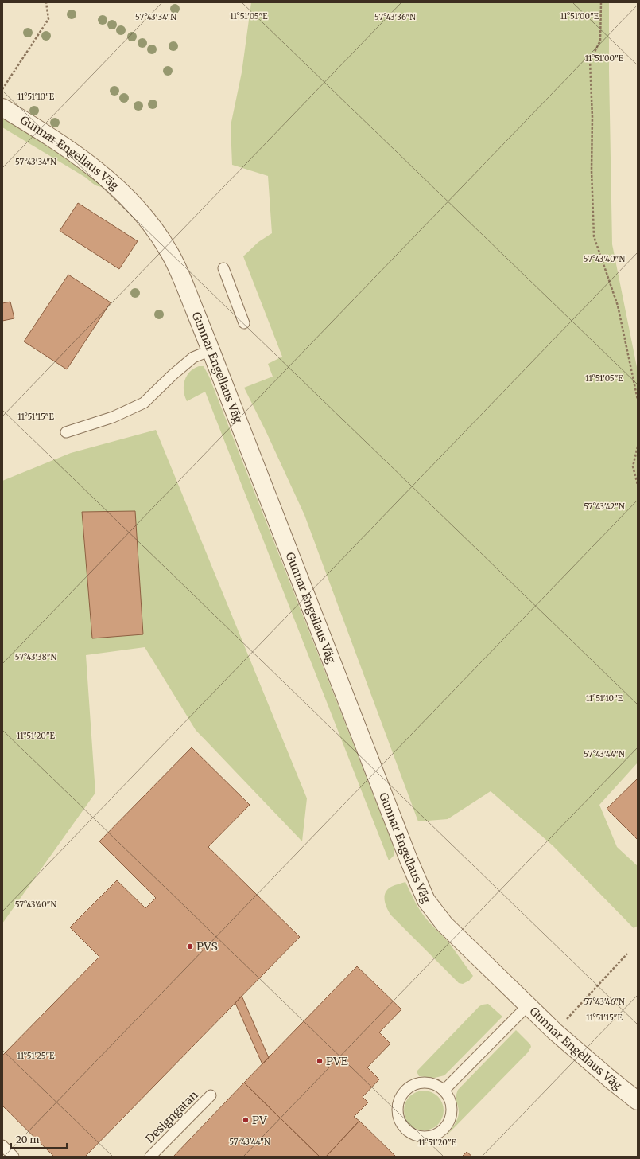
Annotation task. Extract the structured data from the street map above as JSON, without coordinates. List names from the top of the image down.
{
  "streets": {
    "street": ["Gunnar Engellaus Väg"],
    "lane": ["Designgatan"]
  },
  "places": ["PVS", "PVE", "PV"],
  "scale_bar": "20 m",
  "coordinates": [
    "11°51'05\"E",
    "11°51'00\"E",
    "57°43'34\"N",
    "57°43'36\"N",
    "11°51'10\"E",
    "57°43'40\"N",
    "11°51'15\"E",
    "57°43'42\"N",
    "57°43'38\"N",
    "11°51'20\"E",
    "57°43'44\"N",
    "57°43'46\"N",
    "11°51'25\"E"
  ]
}
